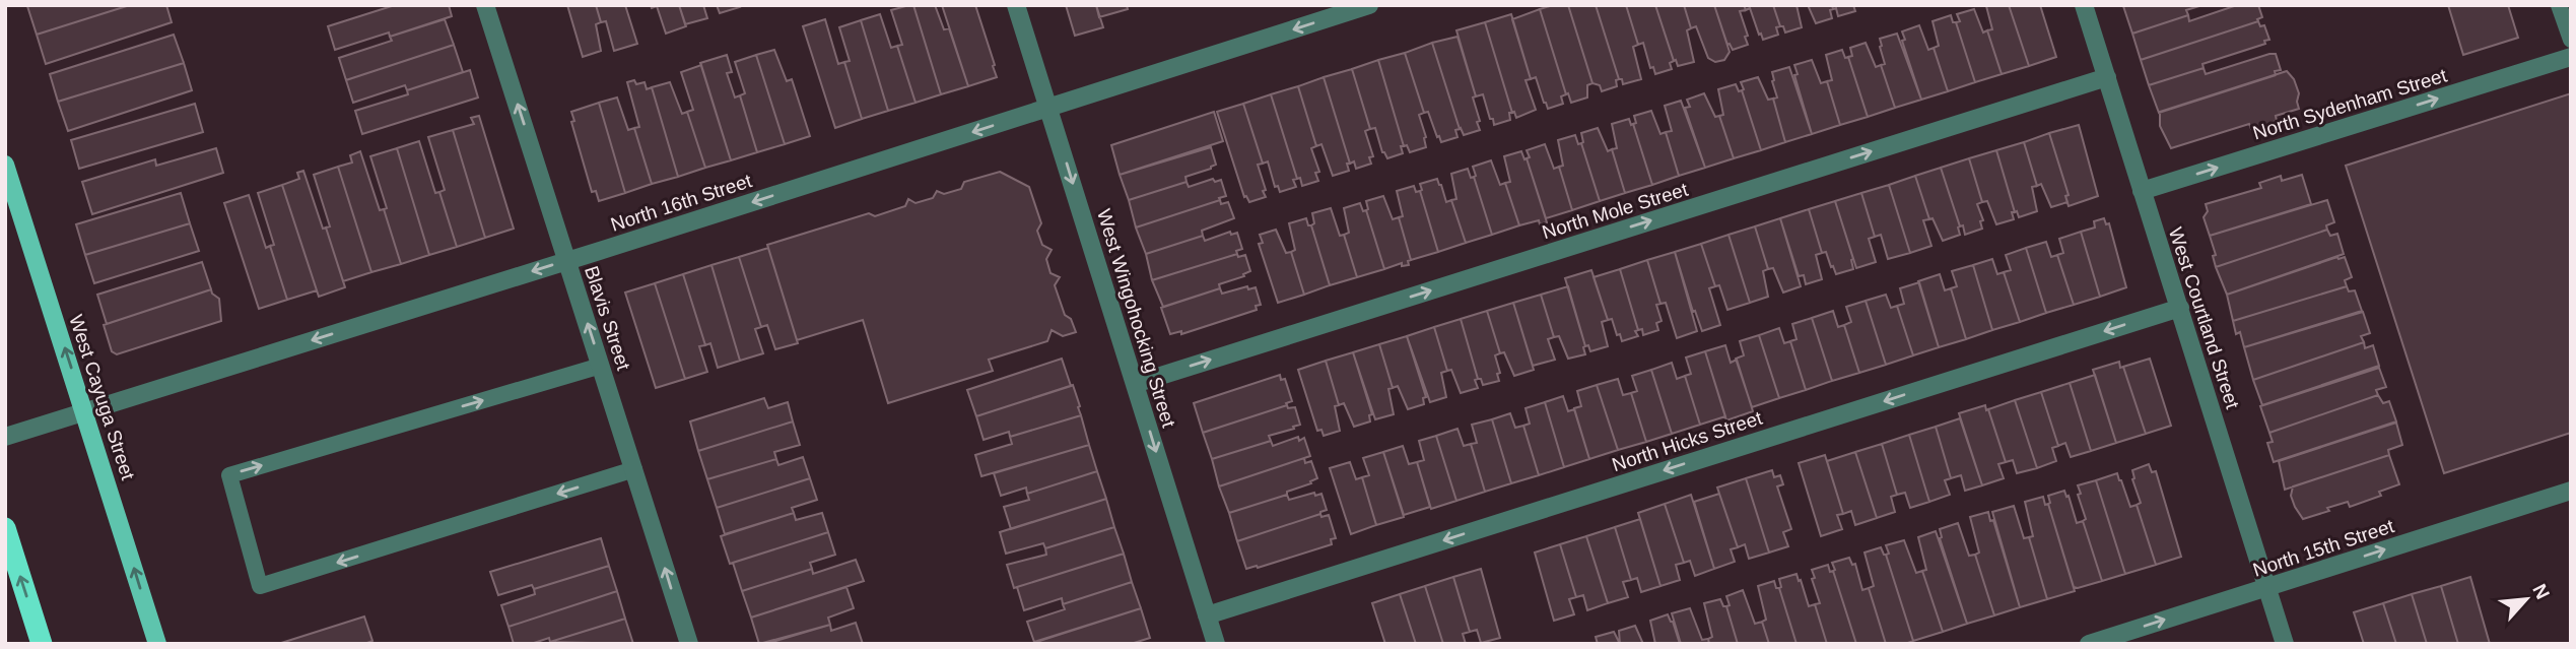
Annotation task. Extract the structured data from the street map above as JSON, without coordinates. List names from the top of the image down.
{
  "streets": {
    "main road": ["West Cayuga Street"],
    "street": [
      "North Sydenham Street",
      "North 16th Street",
      "North Mole Street",
      "Blavis Street",
      "West Wingohocking Street",
      "West Courtland Street",
      "North Hicks Street",
      "North 15th Street"
    ]
  },
  "crossings": [
    ["North Sydenham Street", "West Courtland Street"],
    ["North 16th Street", "Blavis Street"],
    ["North 16th Street", "West Wingohocking Street"],
    ["North 16th Street", "West Cayuga Street"],
    ["North Mole Street", "West Wingohocking Street"],
    ["North Mole Street", "West Courtland Street"],
    ["West Wingohocking Street", "North Hicks Street"],
    ["West Courtland Street", "North Hicks Street"],
    ["West Courtland Street", "North 15th Street"]
  ],
  "one_way": [
    "North Sydenham Street",
    "North 16th Street",
    "North Mole Street",
    "Blavis Street",
    "West Wingohocking Street",
    "West Cayuga Street",
    "North Hicks Street",
    "North 15th Street"
  ],
  "north": "top right"
}
